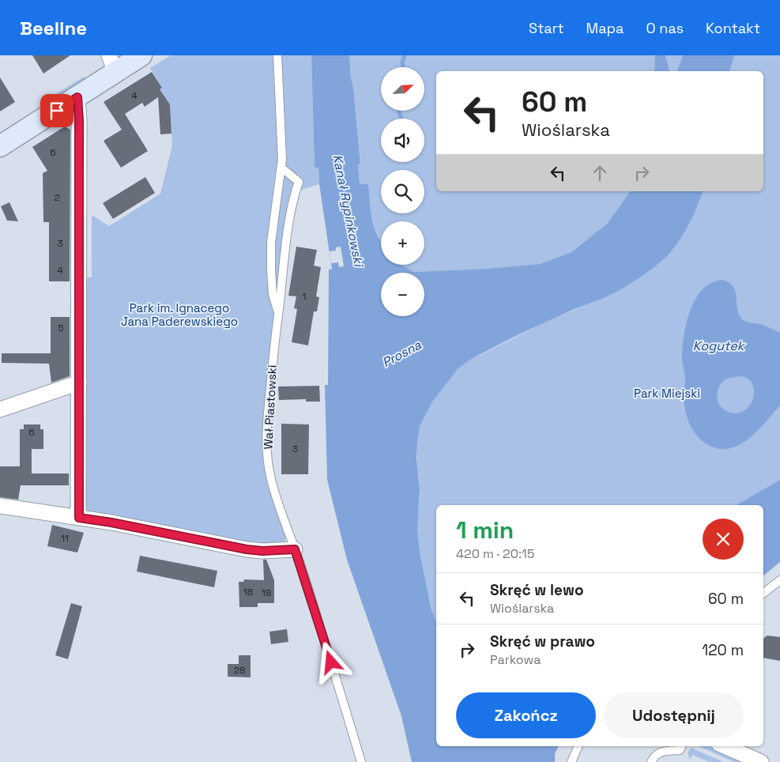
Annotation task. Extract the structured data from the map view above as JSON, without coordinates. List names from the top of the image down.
{
  "streets": {
    "lane": ["Wał Piastowski"]
  },
  "water": ["Kanał Rypinkowski", "Kogutek", "Prosna"],
  "parks": ["Park im. Ignacego Jana Paderewskiego", "Park Miejski"],
  "house_numbers": [
    "4",
    "6",
    "2",
    "3",
    "4",
    "1",
    "5",
    "6",
    "3",
    "11",
    "18",
    "19",
    "28"
  ],
  "north": "top right",
  "page": {
    "header": "Beeline",
    "nav": [
      "Start",
      "Mapa",
      "O nas",
      "Kontakt"
    ],
    "map_buttons": ["+", "−"],
    "turn": ["60 m", "Wioślarska"],
    "heading": ["1 min", "420 m · 20:15"],
    "list": [
      {
        "name": "Skręć w lewo",
        "note": "Wioślarska",
        "value": "60 m"
      },
      {
        "name": "Skręć w prawo",
        "note": "Parkowa",
        "value": "120 m"
      }
    ],
    "buttons": ["Zakończ", "Udostępnij"]
  }
}
